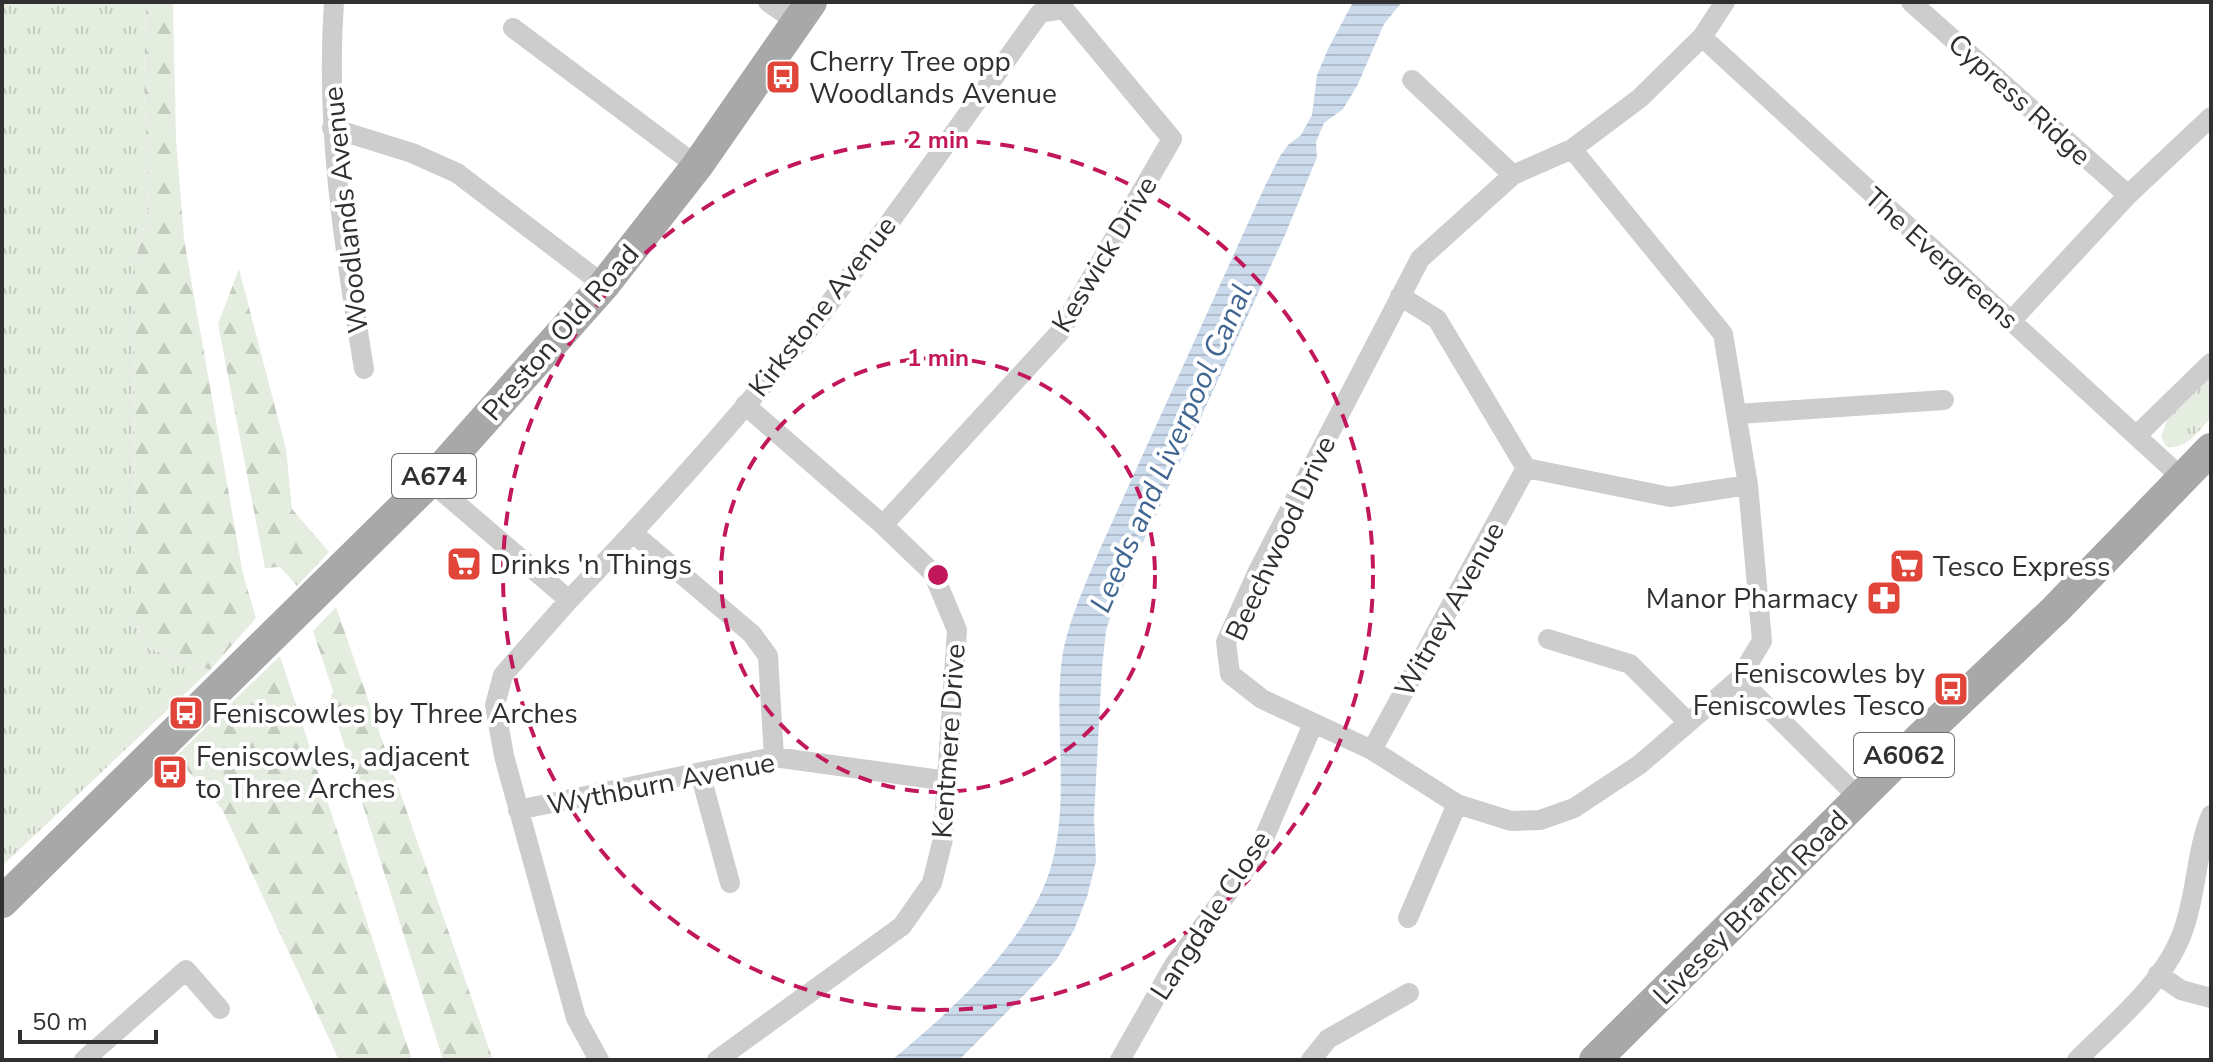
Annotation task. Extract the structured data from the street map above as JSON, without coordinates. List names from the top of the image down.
{
  "streets": {
    "main road": [
      "Preston Old Road",
      "A674",
      "A6062",
      "Livesey Branch Road"
    ],
    "street": [
      "Cypress Ridge",
      "Woodlands Avenue",
      "Keswick Drive",
      "The Evergreens",
      "Kirkstone Avenue",
      "Beechwood Drive",
      "Witney Avenue",
      "Kentmere Drive",
      "Wythburn Avenue",
      "Langdale Close"
    ]
  },
  "crossings": [
    ["Keswick Drive", "Kirkstone Avenue"],
    ["Keswick Drive", "Kentmere Drive"],
    ["The Evergreens", "Beechwood Drive"],
    ["The Evergreens", "Livesey Branch Road"],
    ["Kirkstone Avenue", "Kentmere Drive"],
    ["Beechwood Drive", "Witney Avenue"],
    ["Beechwood Drive", "Langdale Close"],
    ["Kentmere Drive", "Wythburn Avenue"]
  ],
  "water": ["Leeds and Liverpool Canal"],
  "places": {
    "bus stop": [
      "Cherry Tree opp Woodlands Avenue",
      "Feniscowles by Feniscowles Tesco",
      "Feniscowles by Three Arches",
      "Feniscowles, adjacent to Three Arches"
    ],
    "supermarket": ["Drinks 'n Things", "Tesco Express"],
    "pharmacy": ["Manor Pharmacy"]
  },
  "scale_bar": "50 m",
  "rings": ["2 min", "1 min"]
}
